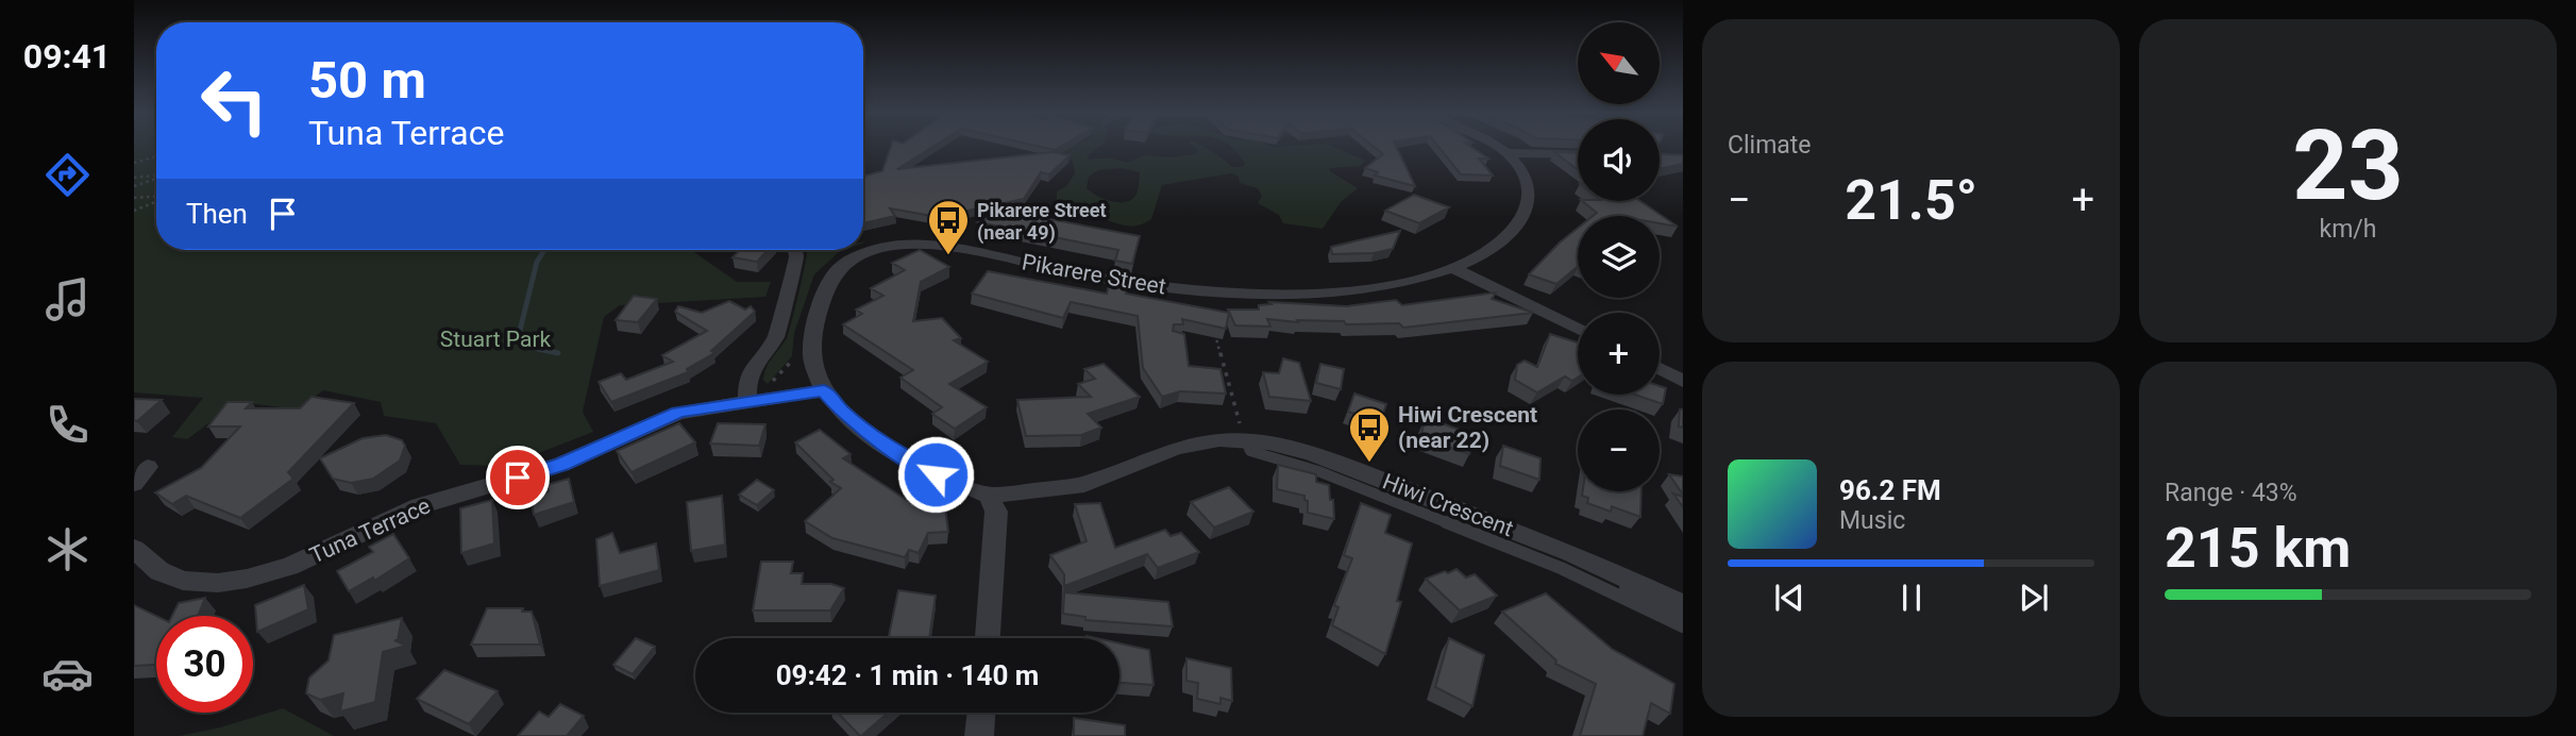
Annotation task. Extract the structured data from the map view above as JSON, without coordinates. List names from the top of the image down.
{
  "streets": {
    "street": ["Pikarere Street", "Hiwi Crescent", "Tuna Terrace"]
  },
  "crossings": [
    ["Pikarere Street", "Hiwi Crescent"],
    ["Pikarere Street", "Tuna Terrace"]
  ],
  "parks": ["Stuart Park"],
  "places": {
    "bus stop": ["Pikarere Street (near 49)", "Hiwi Crescent (near 22)"]
  },
  "north": "top left",
  "page": {
    "tabs": "09:41",
    "tile": [
      "Climate",
      ["23", "km/h"],
      ["Range · 43%", "215 km"]
    ],
    "map_buttons": ["+", "−"],
    "turn": ["50 m", "Tuna Terrace"],
    "heat": ["−", "21.5°", "+"],
    "then": "Then",
    "song": ["96.2 FM", "Music"],
    "limit": "30",
    "trip": "09:42 · 1 min · 140 m"
  }
}
